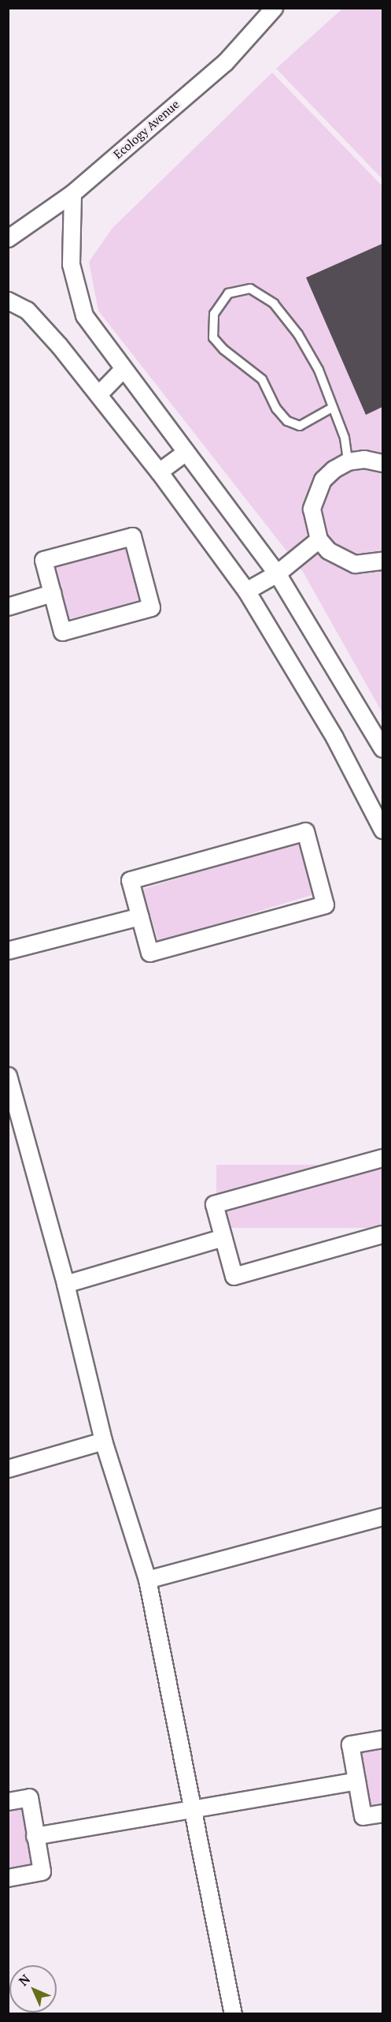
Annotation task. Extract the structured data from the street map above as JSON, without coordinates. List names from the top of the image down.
{
  "streets": {
    "street": ["Ecology Avenue"]
  },
  "north": "top left"
}
